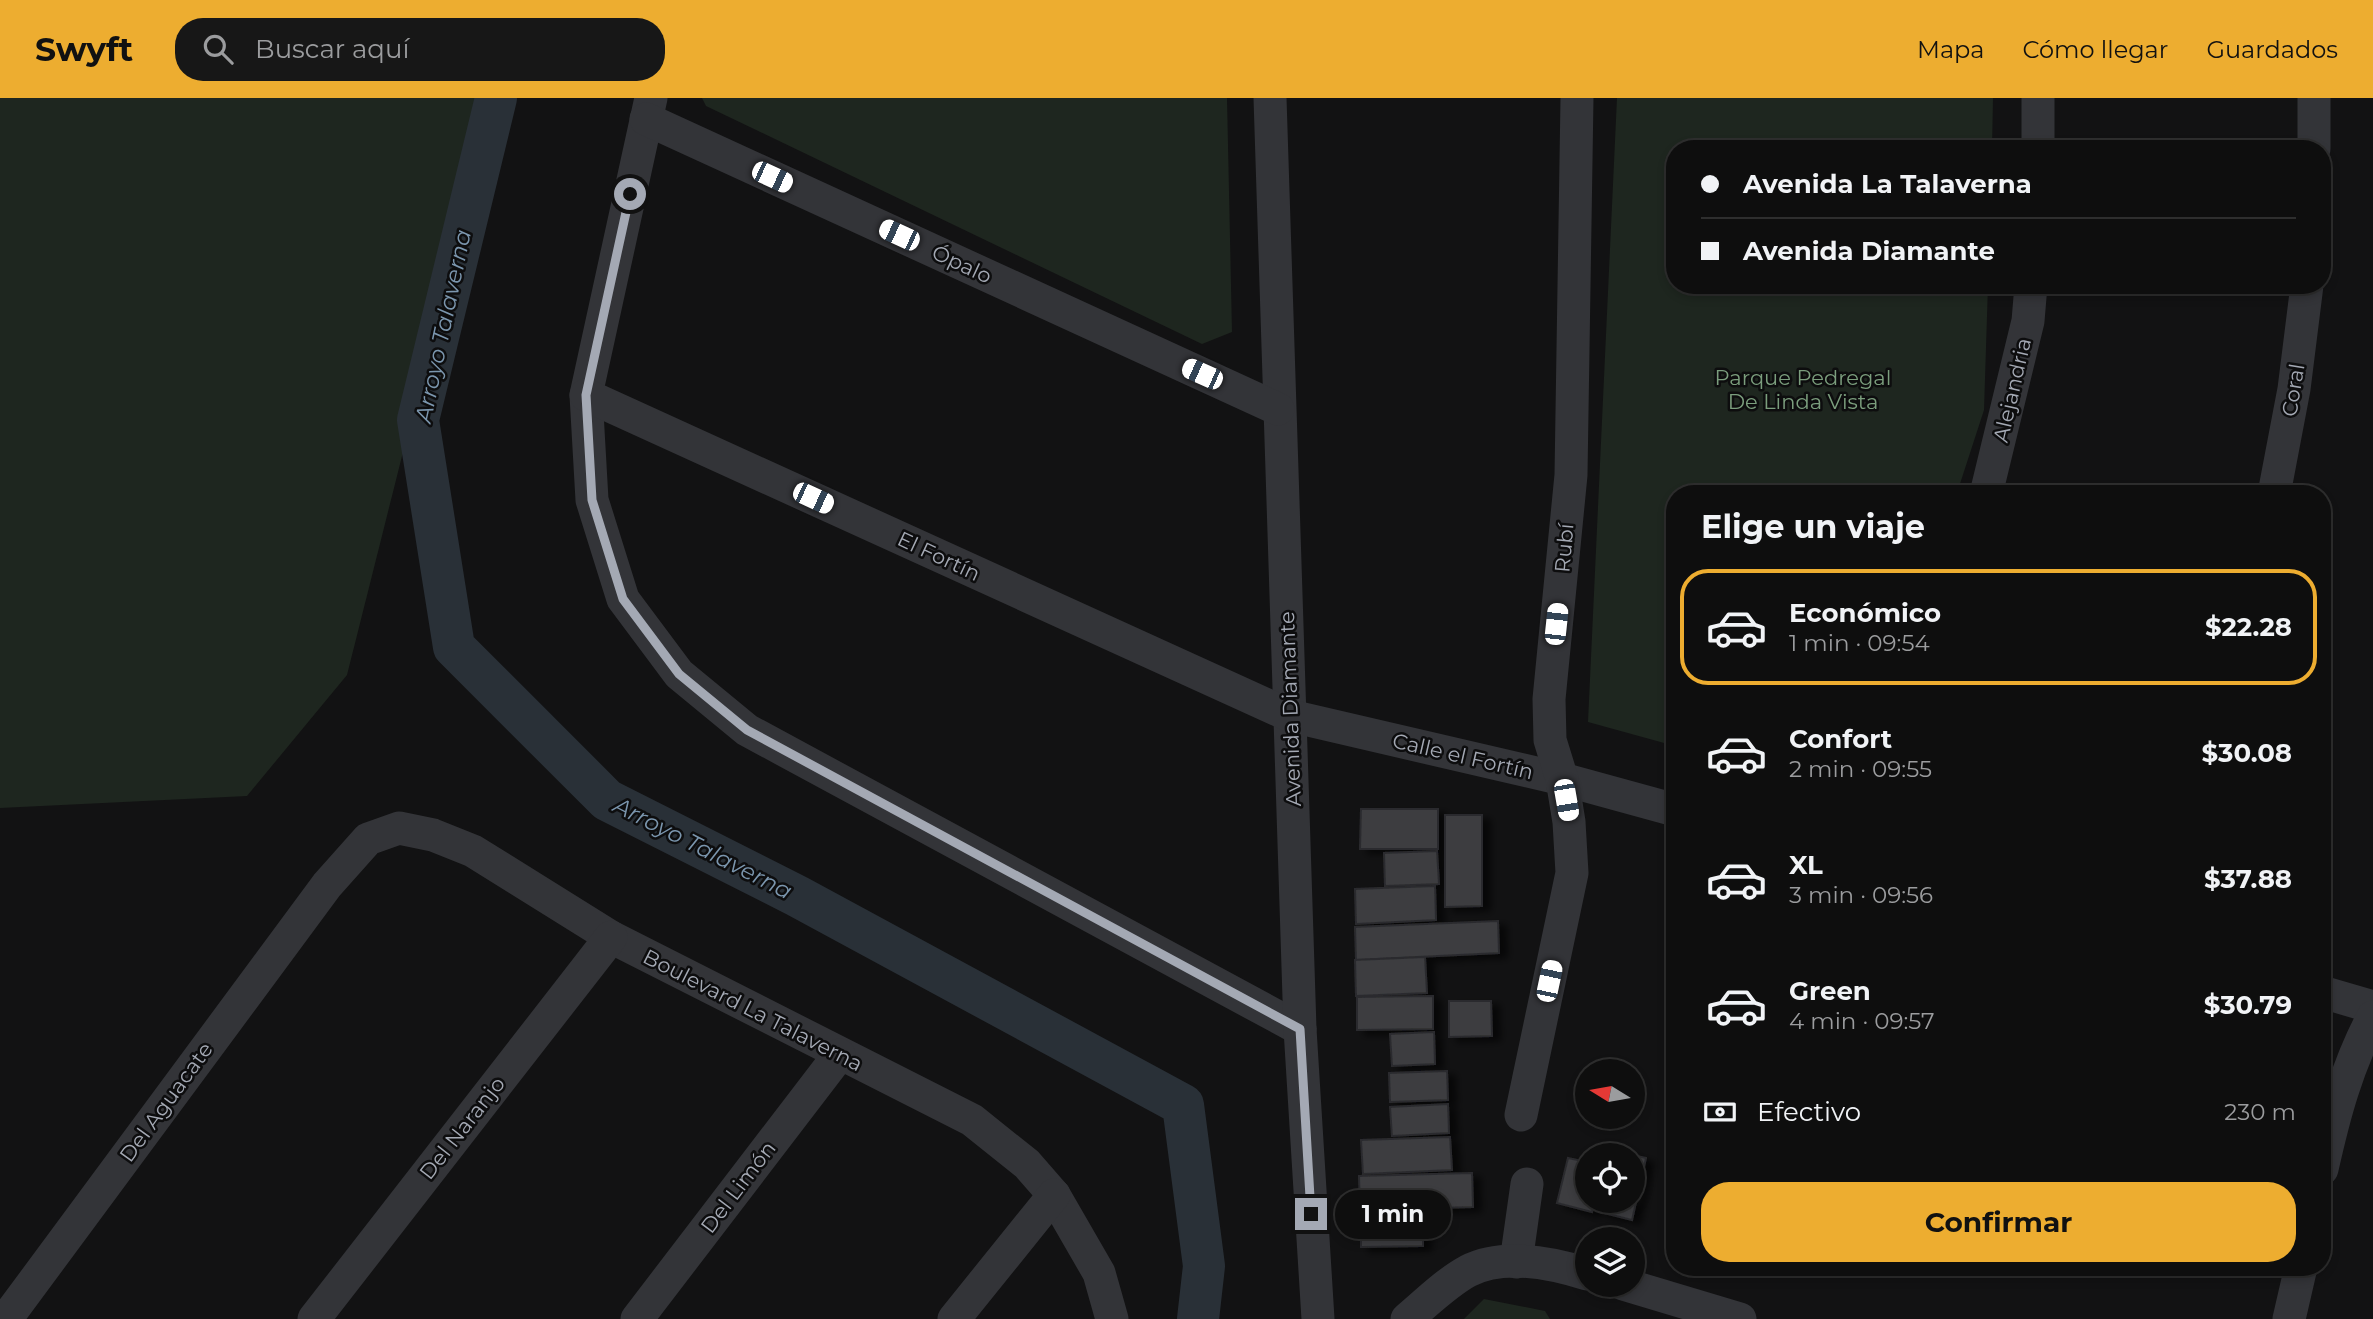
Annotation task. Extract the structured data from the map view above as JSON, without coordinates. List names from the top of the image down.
{
  "streets": {
    "street": [
      "Ópalo",
      "Alejandria",
      "Coral",
      "Rubí",
      "El Fortín",
      "Avenida Diamante",
      "Calle el Fortín",
      "Boulevard La Talaverna",
      "Del Aguacate",
      "Del Naranjo",
      "Del Limón"
    ]
  },
  "crossings": [
    ["Ópalo", "Avenida Diamante"],
    ["Rubí", "Calle el Fortín"],
    ["El Fortín", "Avenida Diamante"],
    ["El Fortín", "Calle el Fortín"],
    ["Avenida Diamante", "Calle el Fortín"],
    ["Boulevard La Talaverna", "Del Aguacate"],
    ["Boulevard La Talaverna", "Del Naranjo"],
    ["Boulevard La Talaverna", "Del Limón"]
  ],
  "water": ["Arroyo Talaverna"],
  "parks": ["Parque Pedregal De Linda Vista"],
  "north": "left",
  "page": {
    "header": "Swyft",
    "search": "Buscar aquí",
    "nav": ["Mapa", "Cómo llegar", "Guardados"],
    "banner": ["Avenida La Talaverna", "Avenida Diamante"],
    "heading": "Elige un viaje",
    "list": [
      {
        "name": "Económico",
        "note": "1 min · 09:54",
        "value": "$22.28"
      },
      {
        "name": "Confort",
        "note": "2 min · 09:55",
        "value": "$30.08"
      },
      {
        "name": "XL",
        "note": "3 min · 09:56",
        "value": "$37.88"
      },
      {
        "name": "Green",
        "note": "4 min · 09:57",
        "value": "$30.79"
      }
    ],
    "pay": ["Efectivo", "230 m"],
    "buttons": "Confirmar",
    "bubble": "1 min"
  }
}
